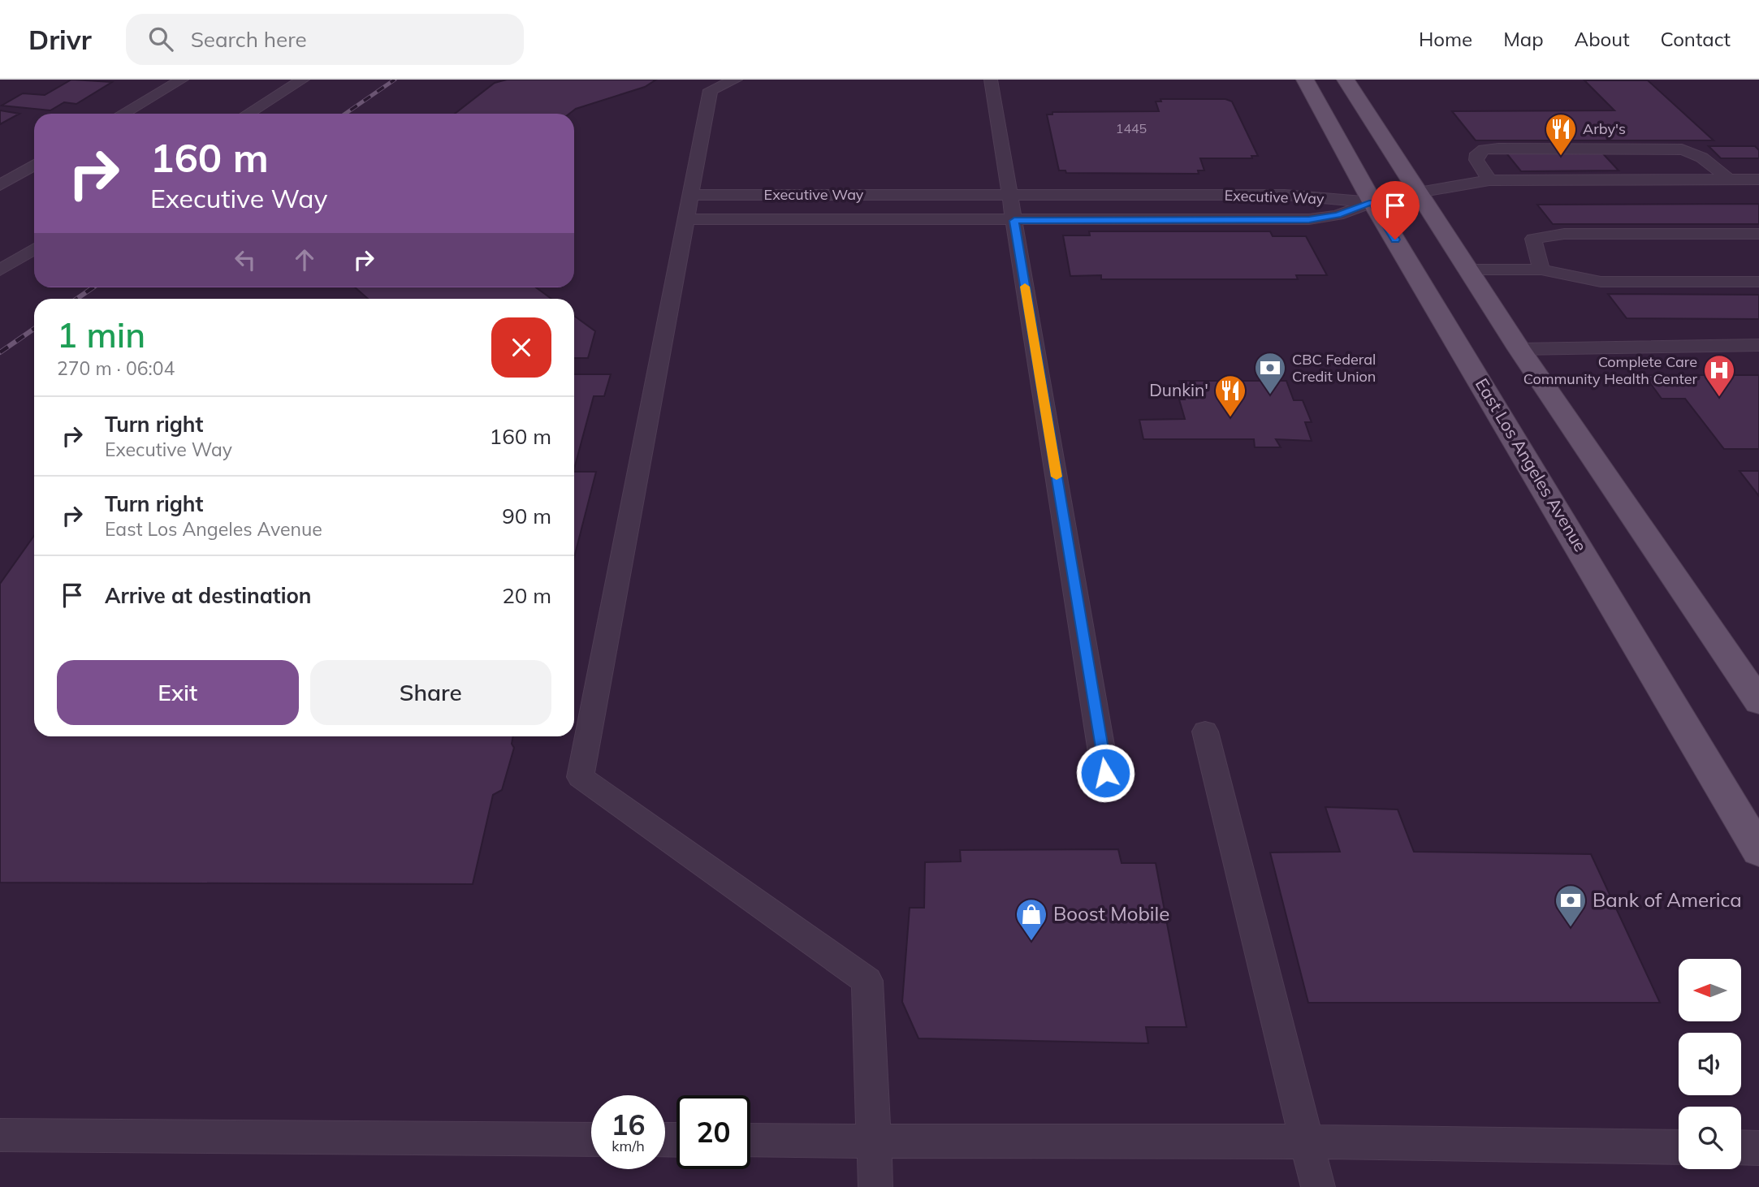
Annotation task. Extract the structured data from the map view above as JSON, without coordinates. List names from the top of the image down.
{
  "streets": {
    "main road": ["East Los Angeles Avenue"],
    "lane": ["Executive Way"]
  },
  "crossings": [
    ["Executive Way", "East Los Angeles Avenue"]
  ],
  "places": {
    "restaurant": ["Arby's", "Dunkin'"],
    "bank": ["CBC Federal Credit Union", "Bank of America"],
    "hospital": ["Complete Care Community Health Center"],
    "shop": ["Boost Mobile"]
  },
  "house_numbers": ["1445"],
  "north": "left",
  "page": {
    "header": "Drivr",
    "search": "Search here",
    "nav": [
      "Home",
      "Map",
      "About",
      "Contact"
    ],
    "turn": ["160 m", "Executive Way"],
    "heading": ["1 min", "270 m · 06:04"],
    "list": [
      {
        "name": "Turn right",
        "note": "Executive Way",
        "value": "160 m"
      },
      {
        "name": "Turn right",
        "note": "East Los Angeles Avenue",
        "value": "90 m"
      },
      {
        "name": "Arrive at destination",
        "value": "20 m"
      }
    ],
    "buttons": ["Exit", "Share"],
    "speed": "16 km/h",
    "limit": "20"
  }
}
